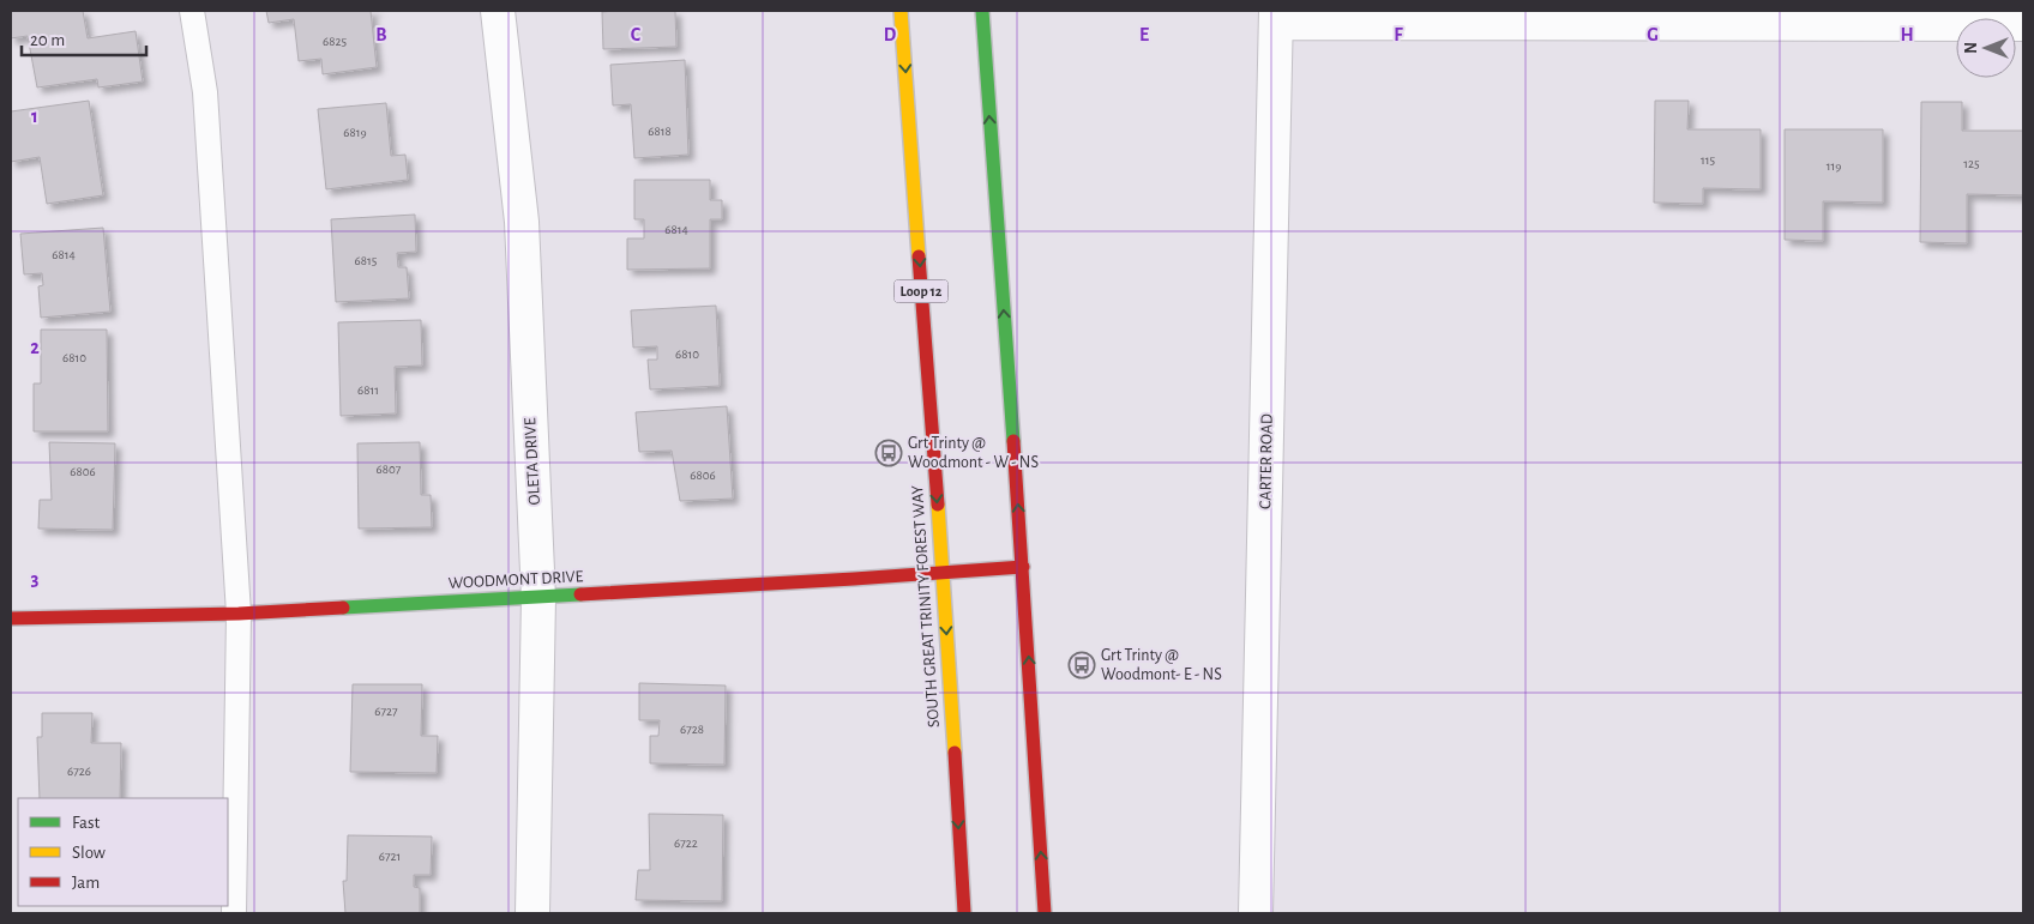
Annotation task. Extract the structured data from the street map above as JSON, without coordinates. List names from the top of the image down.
{
  "streets": {
    "main road": ["Loop 12", "WOODMONT DRIVE", "SOUTH GREAT TRINITY FOREST WAY"],
    "street": ["OLETA DRIVE", "CARTER ROAD"]
  },
  "crossings": [
    ["OLETA DRIVE", "WOODMONT DRIVE"],
    ["WOODMONT DRIVE", "SOUTH GREAT TRINITY FOREST WAY"]
  ],
  "places": {
    "bus stop": ["Grt Trinty @ Woodmont - W - NS", "Grt Trinty @ Woodmont- E - NS"]
  },
  "house_numbers": [
    "6825",
    "6818",
    "6819",
    "115",
    "125",
    "119",
    "6814",
    "6814",
    "6815",
    "6810",
    "6810",
    "6811",
    "6807",
    "6806",
    "6806",
    "6727",
    "6728",
    "6726",
    "6722",
    "6721"
  ],
  "legend": ["Fast", "Slow", "Jam"],
  "scale_bar": "20 m",
  "north": "left",
  "grid": {
    "columns": [
      "B",
      "C",
      "D",
      "E",
      "F",
      "G",
      "H"
    ],
    "rows": ["1", "2", "3"]
  }
}
